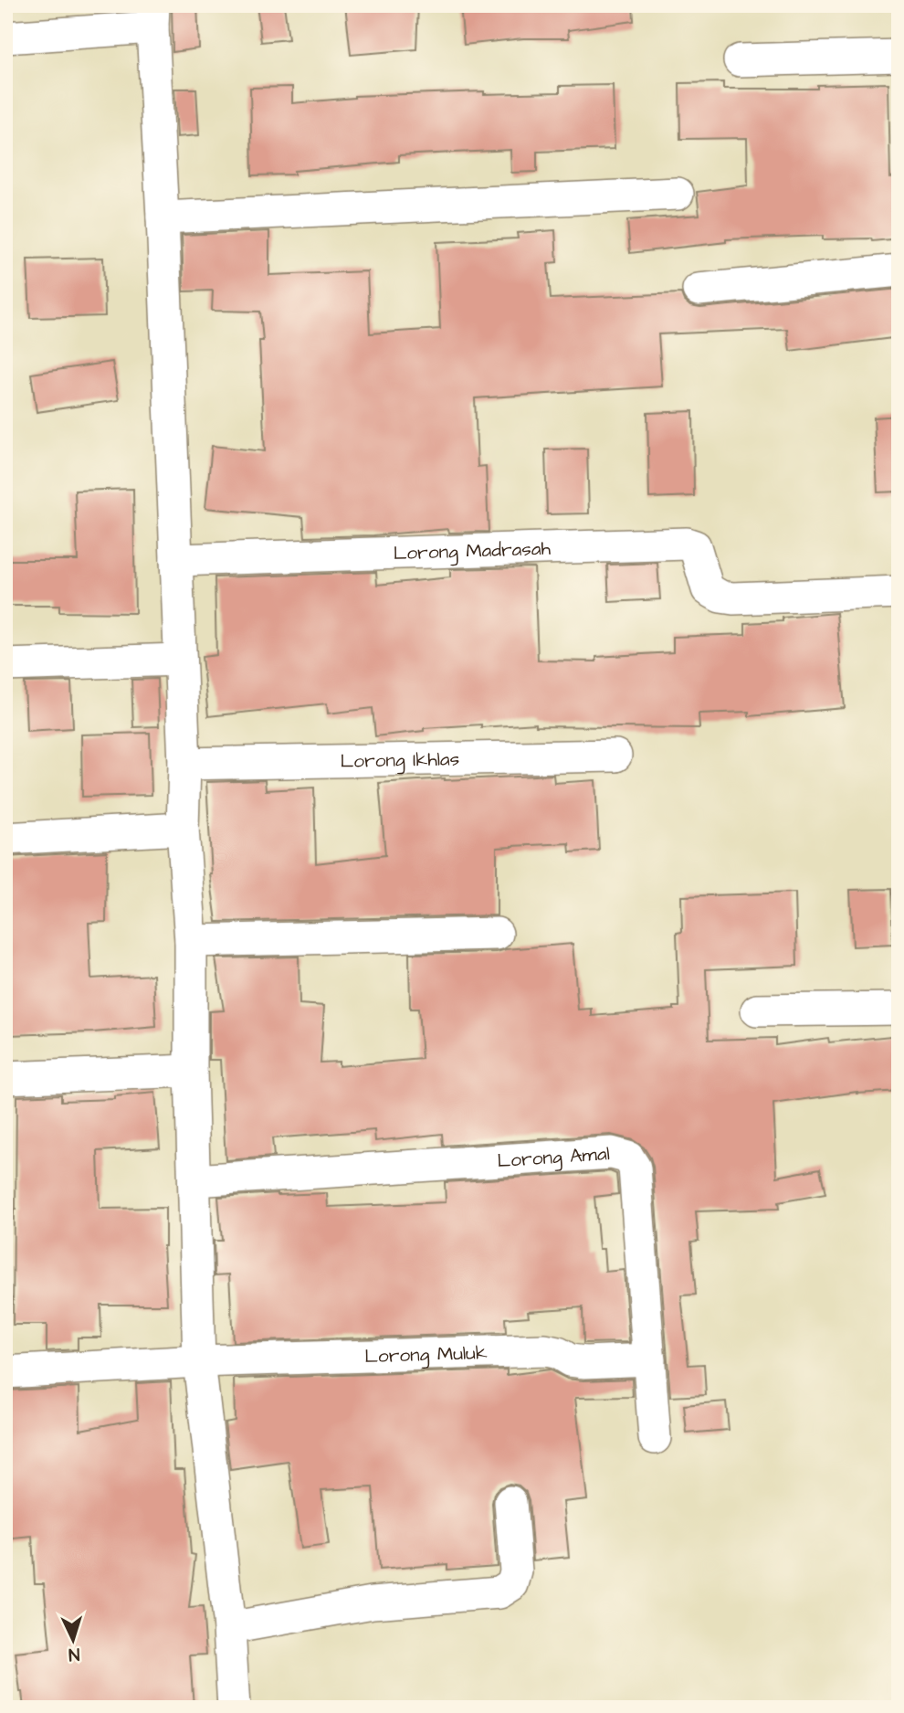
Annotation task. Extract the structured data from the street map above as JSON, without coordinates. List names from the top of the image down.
{
  "streets": {
    "street": [
      "Lorong Madrasah",
      "Lorong Ikhlas",
      "Lorong Amal",
      "Lorong Muluk"
    ]
  },
  "crossings": [
    ["Lorong Amal", "Lorong Muluk"]
  ],
  "north": "bottom"
}
